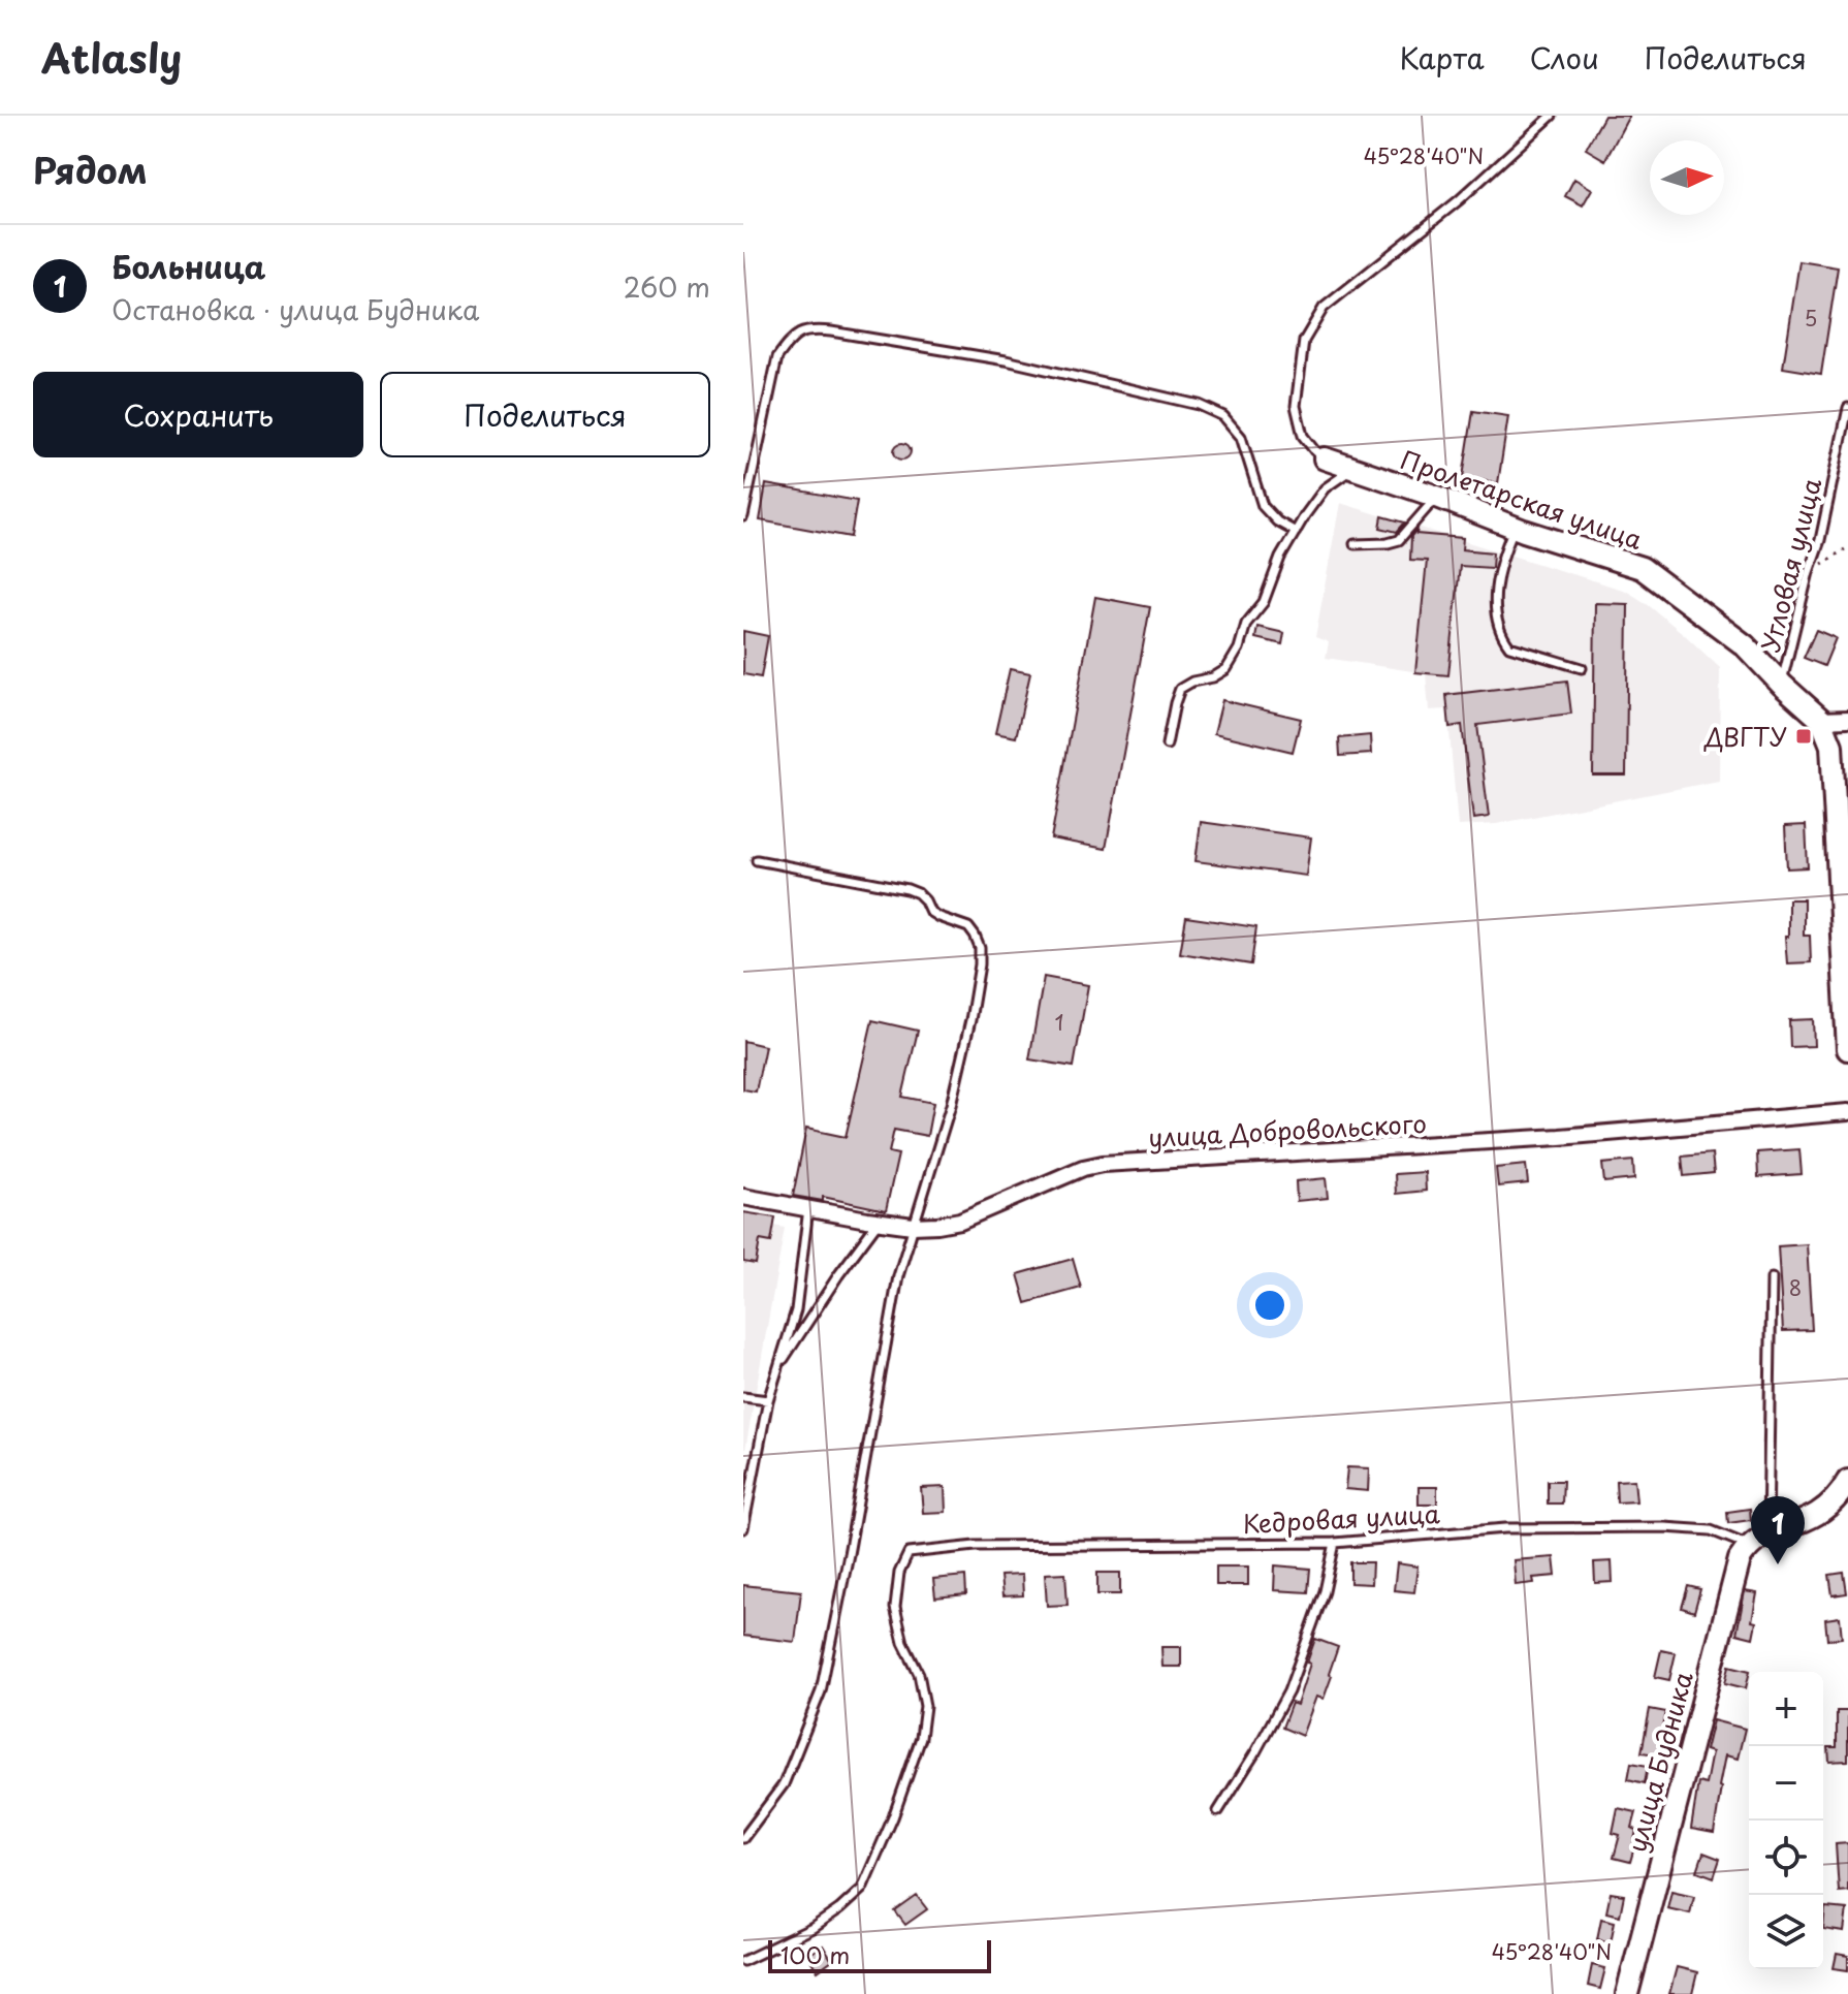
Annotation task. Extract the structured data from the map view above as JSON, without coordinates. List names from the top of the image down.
{
  "streets": {
    "street": ["Пролетарская улица", "улица Добровольского", "улица Будника"],
    "lane": ["Угловая улица", "Кедровая улица"]
  },
  "crossings": [
    ["Пролетарская улица", "Угловая улица"],
    ["Кедровая улица", "улица Будника"]
  ],
  "places": {
    "transit": ["ДВГТУ"]
  },
  "house_numbers": ["5", "1", "8"],
  "scale_bar": "100 m",
  "north": "right",
  "page": {
    "header": "Atlasly",
    "nav": ["Карта", "Слои", "Поделиться"],
    "heading": "Рядом",
    "list": [
      {
        "mark": "1",
        "name": "Больница",
        "note": "Остановка · улица Будника",
        "value": "260 m"
      }
    ],
    "buttons": ["Сохранить", "Поделиться"],
    "pins": "1",
    "map_buttons": ["+", "−"],
    "scale": "100 m"
  },
  "coordinates": ["45°28'40\"N"]
}
